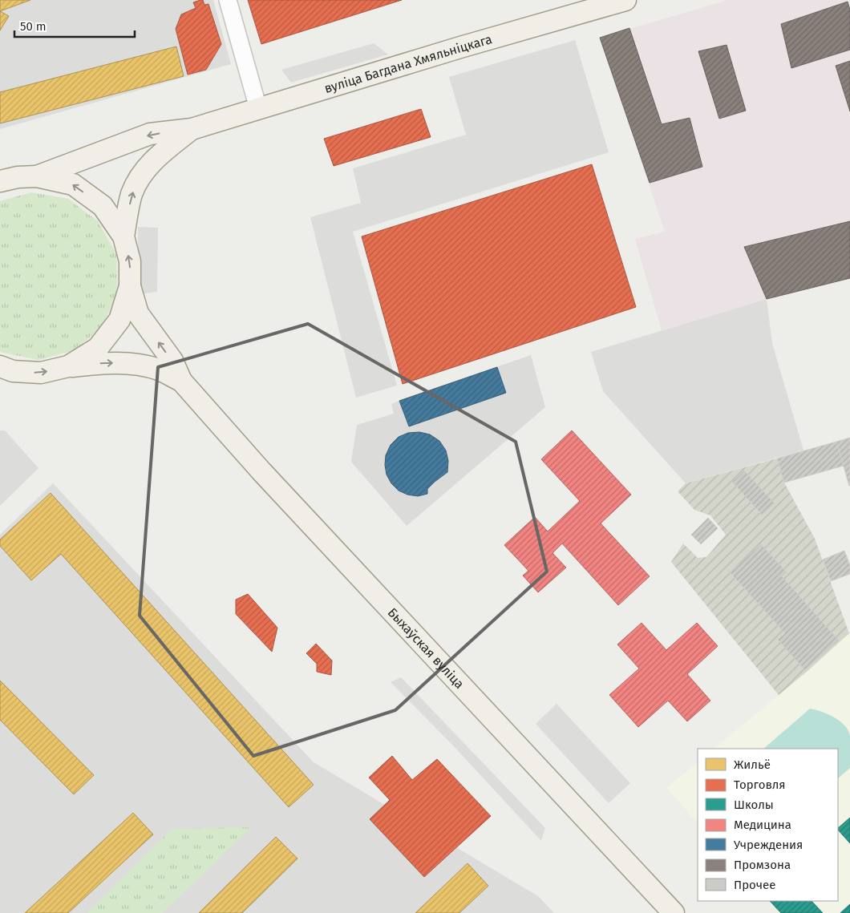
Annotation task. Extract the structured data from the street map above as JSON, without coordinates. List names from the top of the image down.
{
  "streets": {
    "main road": ["вуліца Багдана Хмяльніцкага", "Быхаўская вуліца"]
  },
  "legend": [
    "Жильё",
    "Торговля",
    "Школы",
    "Медицина",
    "Учреждения",
    "Промзона",
    "Прочее"
  ],
  "scale_bar": "50 m"
}
